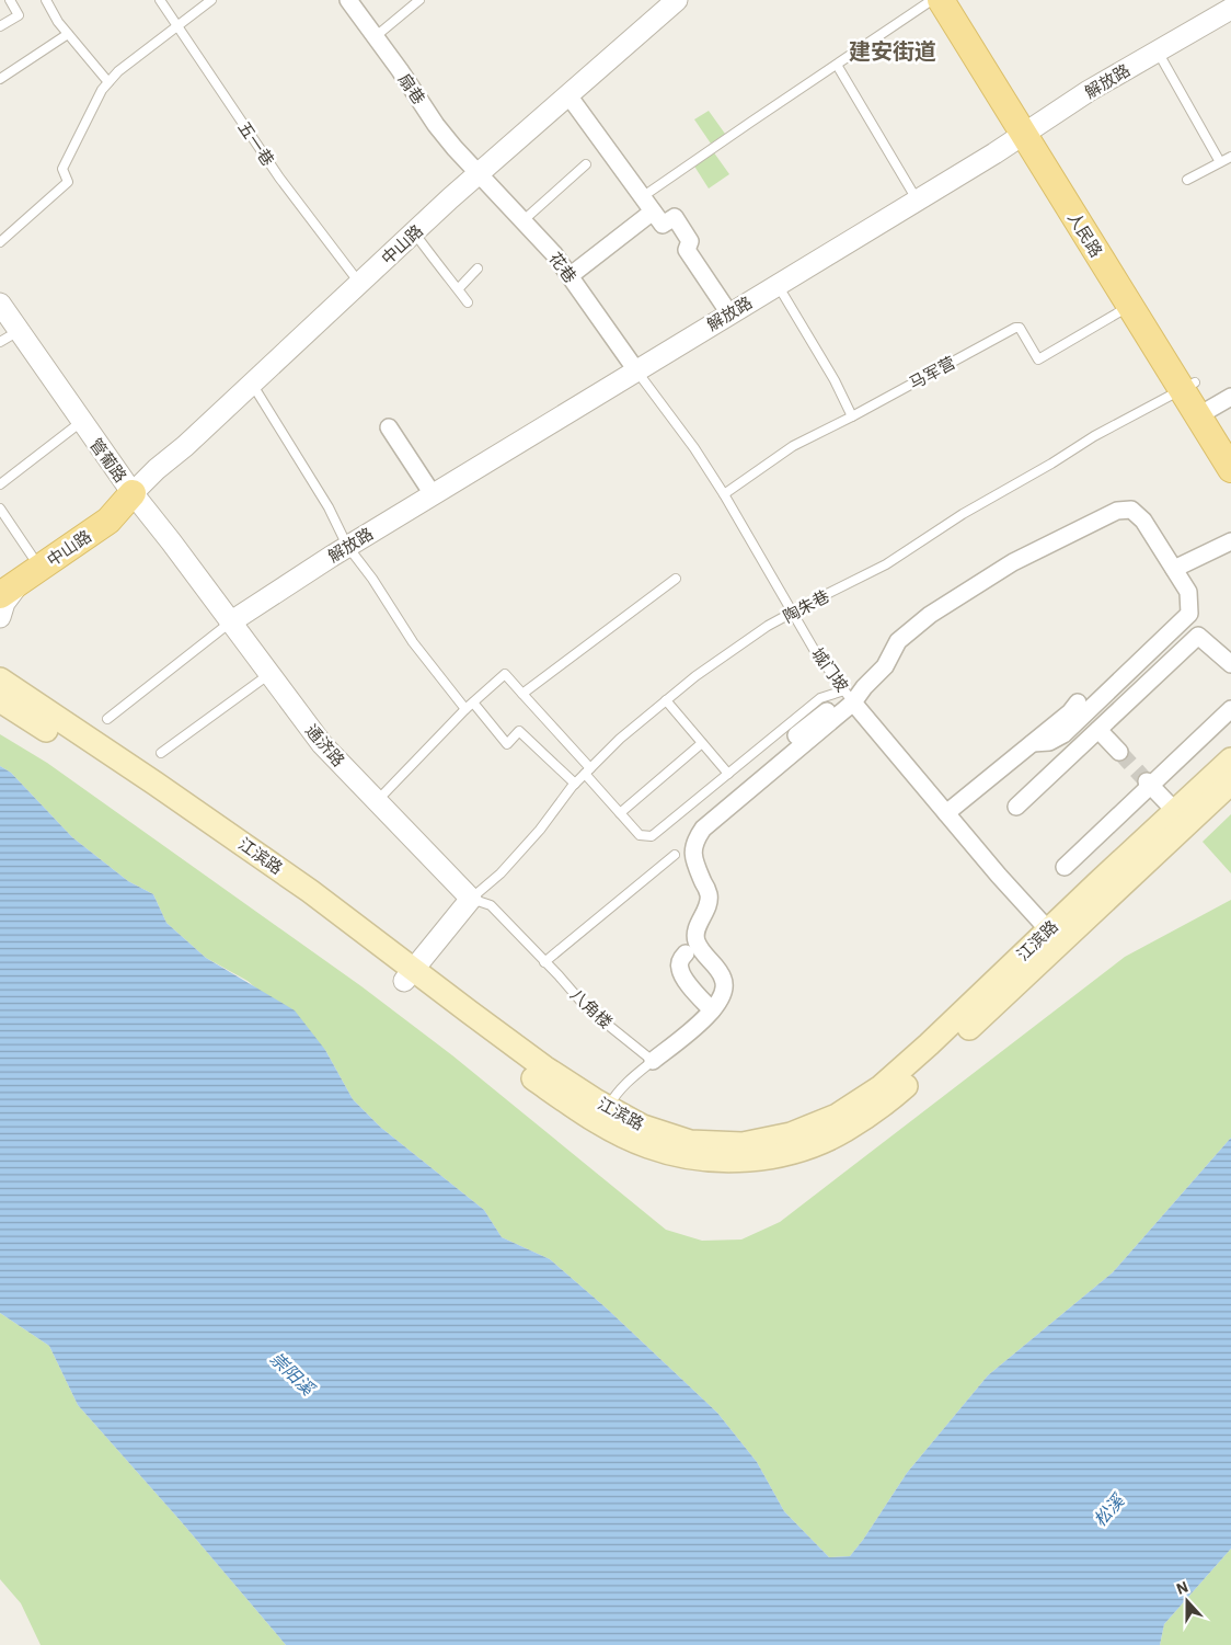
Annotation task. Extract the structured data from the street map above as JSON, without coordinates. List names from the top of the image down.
{
  "streets": {
    "main road": ["人民路", "中山路", "江滨路"],
    "street": [
      "解放路",
      "扇巷",
      "花巷",
      "管葡路",
      "城门坡",
      "通济路"
    ],
    "lane": [
      "五一巷",
      "马军营",
      "陶朱巷",
      "八角楼"
    ]
  },
  "crossings": [
    ["解放路", "人民路"],
    ["解放路", "花巷"],
    ["解放路", "城门坡"],
    ["解放路", "通济路"],
    ["扇巷", "中山路"],
    ["扇巷", "花巷"],
    ["五一巷", "中山路"],
    ["人民路", "马军营"],
    ["人民路", "陶朱巷"],
    ["中山路", "花巷"],
    ["中山路", "管葡路"],
    ["中山路", "通济路"],
    ["花巷", "城门坡"],
    ["马军营", "城门坡"],
    ["管葡路", "通济路"],
    ["陶朱巷", "城门坡"],
    ["陶朱巷", "通济路"],
    ["陶朱巷", "八角楼"],
    ["城门坡", "江滨路"],
    ["通济路", "八角楼"]
  ],
  "districts": ["建安街道"],
  "water": ["崇阳溪", "松溪"],
  "north": "top"
}
